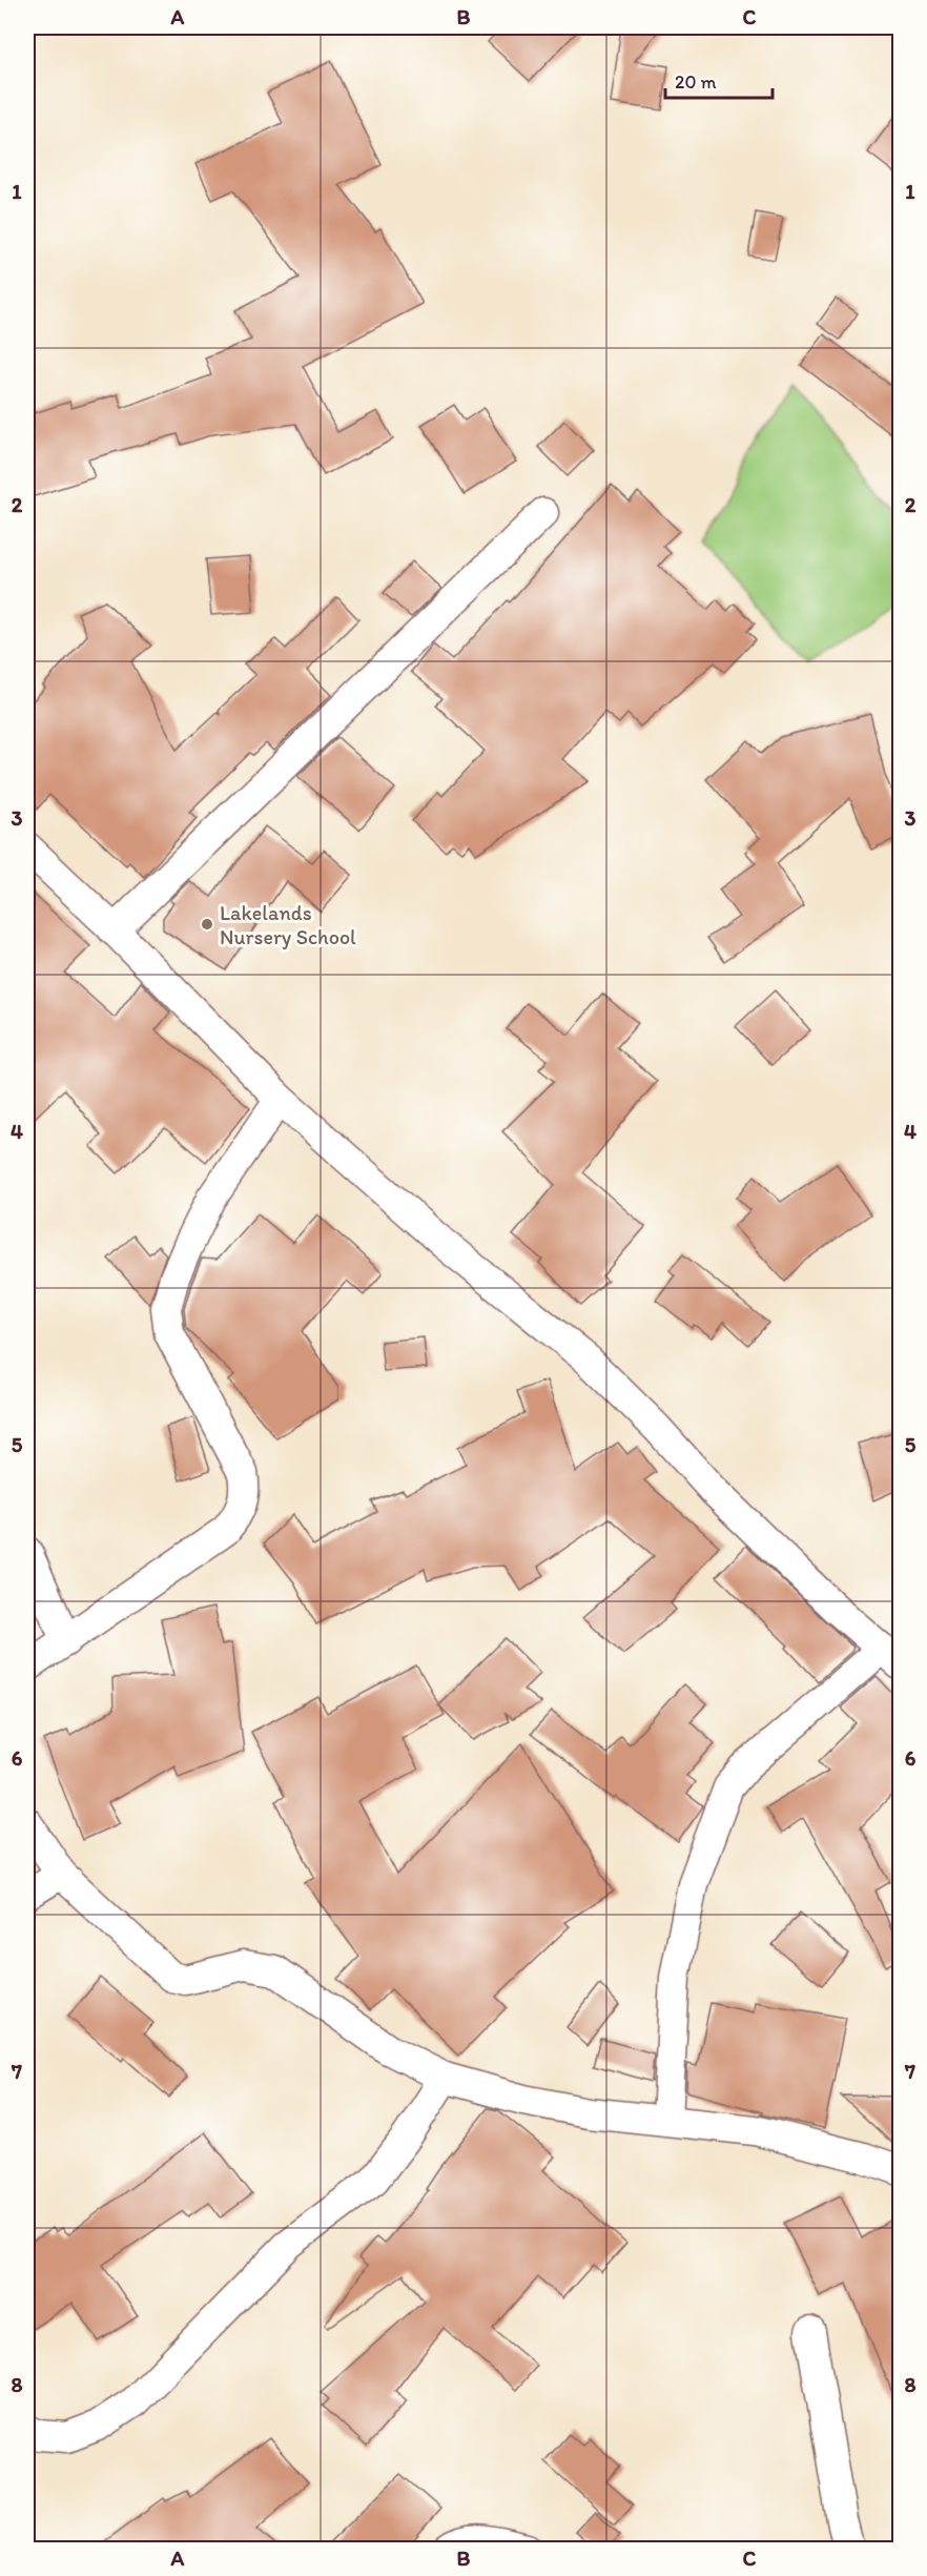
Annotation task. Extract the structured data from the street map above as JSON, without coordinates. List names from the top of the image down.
{
  "places": ["Lakelands Nursery School"],
  "scale_bar": "20 m",
  "grid": {
    "columns": ["A", "B", "C"],
    "rows": [
      "1",
      "2",
      "3",
      "4",
      "5",
      "6",
      "7",
      "8"
    ]
  }
}
